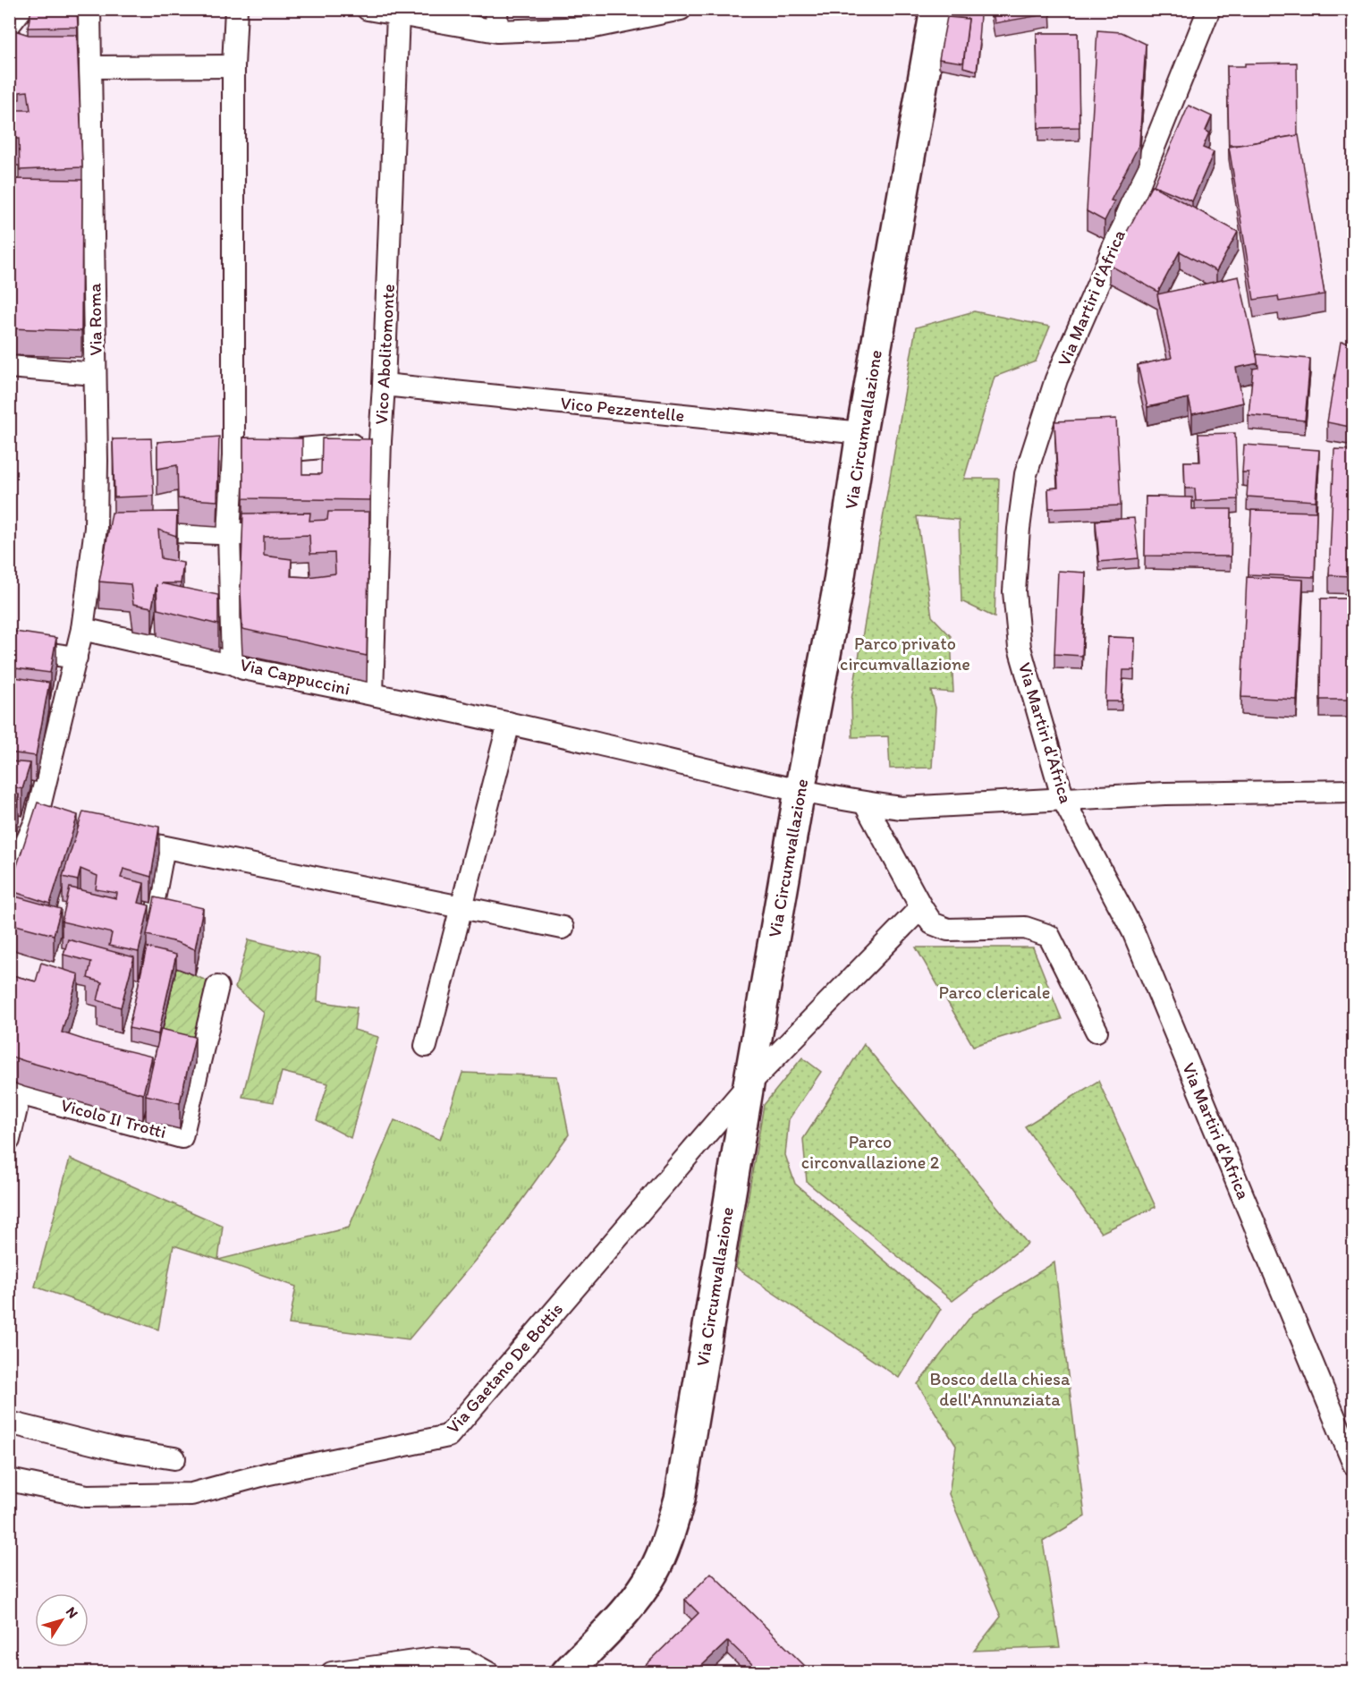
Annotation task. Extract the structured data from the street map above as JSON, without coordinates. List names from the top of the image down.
{
  "streets": {
    "main road": ["Via Circumvallazione"],
    "street": [
      "Via Martiri d'Africa",
      "Via Roma",
      "Vico Abolitomonte",
      "Vico Pezzentelle",
      "Via Cappuccini",
      "Vicolo II Trotti",
      "Via Gaetano De Bottis"
    ]
  },
  "crossings": [
    ["Via Martiri d'Africa", "Via Cappuccini"],
    ["Via Roma", "Via Cappuccini"],
    ["Vico Abolitomonte", "Vico Pezzentelle"],
    ["Vico Abolitomonte", "Via Cappuccini"],
    ["Vico Pezzentelle", "Via Circumvallazione"],
    ["Via Circumvallazione", "Via Cappuccini"],
    ["Via Circumvallazione", "Via Gaetano De Bottis"]
  ],
  "parks": [
    "Parco privato circumvallazione",
    "Parco clericale",
    "Parco circonvallazione 2",
    "Bosco della chiesa dell'Annunziata"
  ],
  "north": "top right"
}
